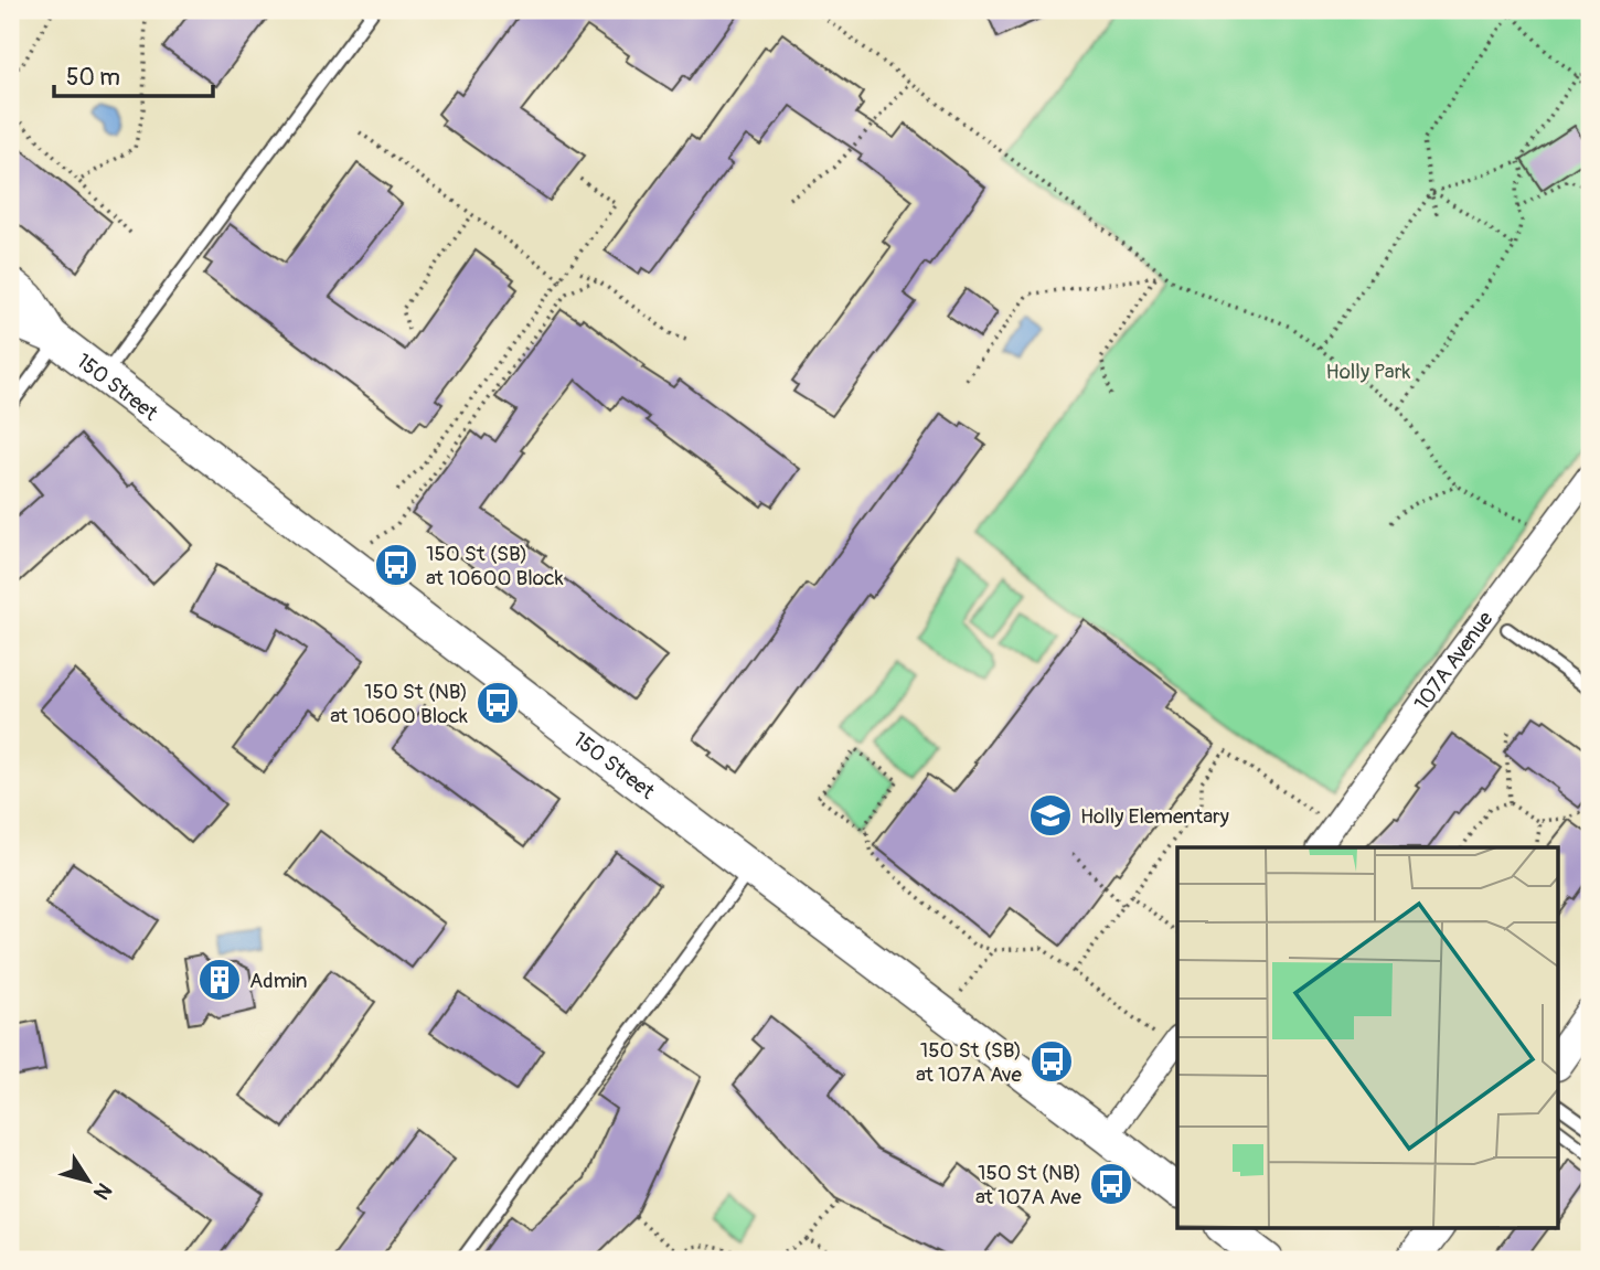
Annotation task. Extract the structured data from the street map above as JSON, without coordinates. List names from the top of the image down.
{
  "streets": {
    "main road": ["150 Street"],
    "street": ["107A Avenue"]
  },
  "parks": ["Holly Park"],
  "places": {
    "bus stop": [
      "150 St (SB) at 10600 Block",
      "150 St (NB) at 10600 Block",
      "150 St (SB) at 107A Ave",
      "150 St (NB) at 107A Ave"
    ],
    "school or university": ["Holly Elementary"],
    "building": ["Admin"]
  },
  "scale_bar": "50 m",
  "north": "bottom right"
}
